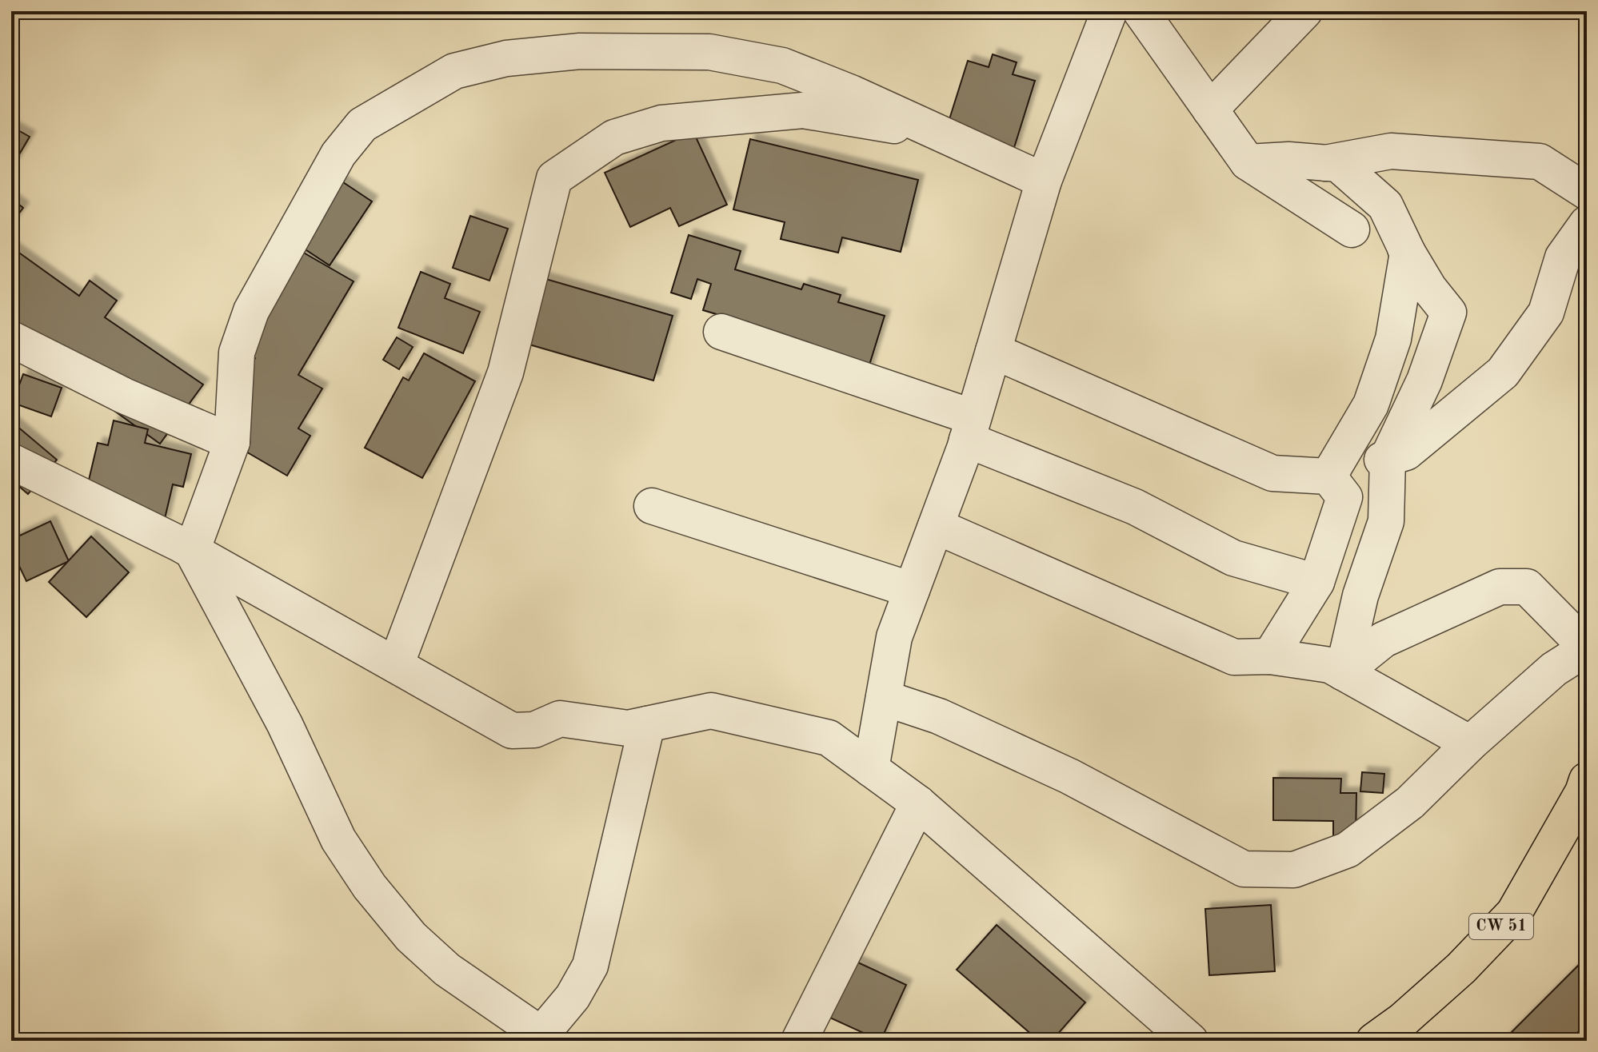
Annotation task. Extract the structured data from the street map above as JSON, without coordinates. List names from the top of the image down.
{
  "streets": {
    "main road": ["CW 51"]
  }
}
